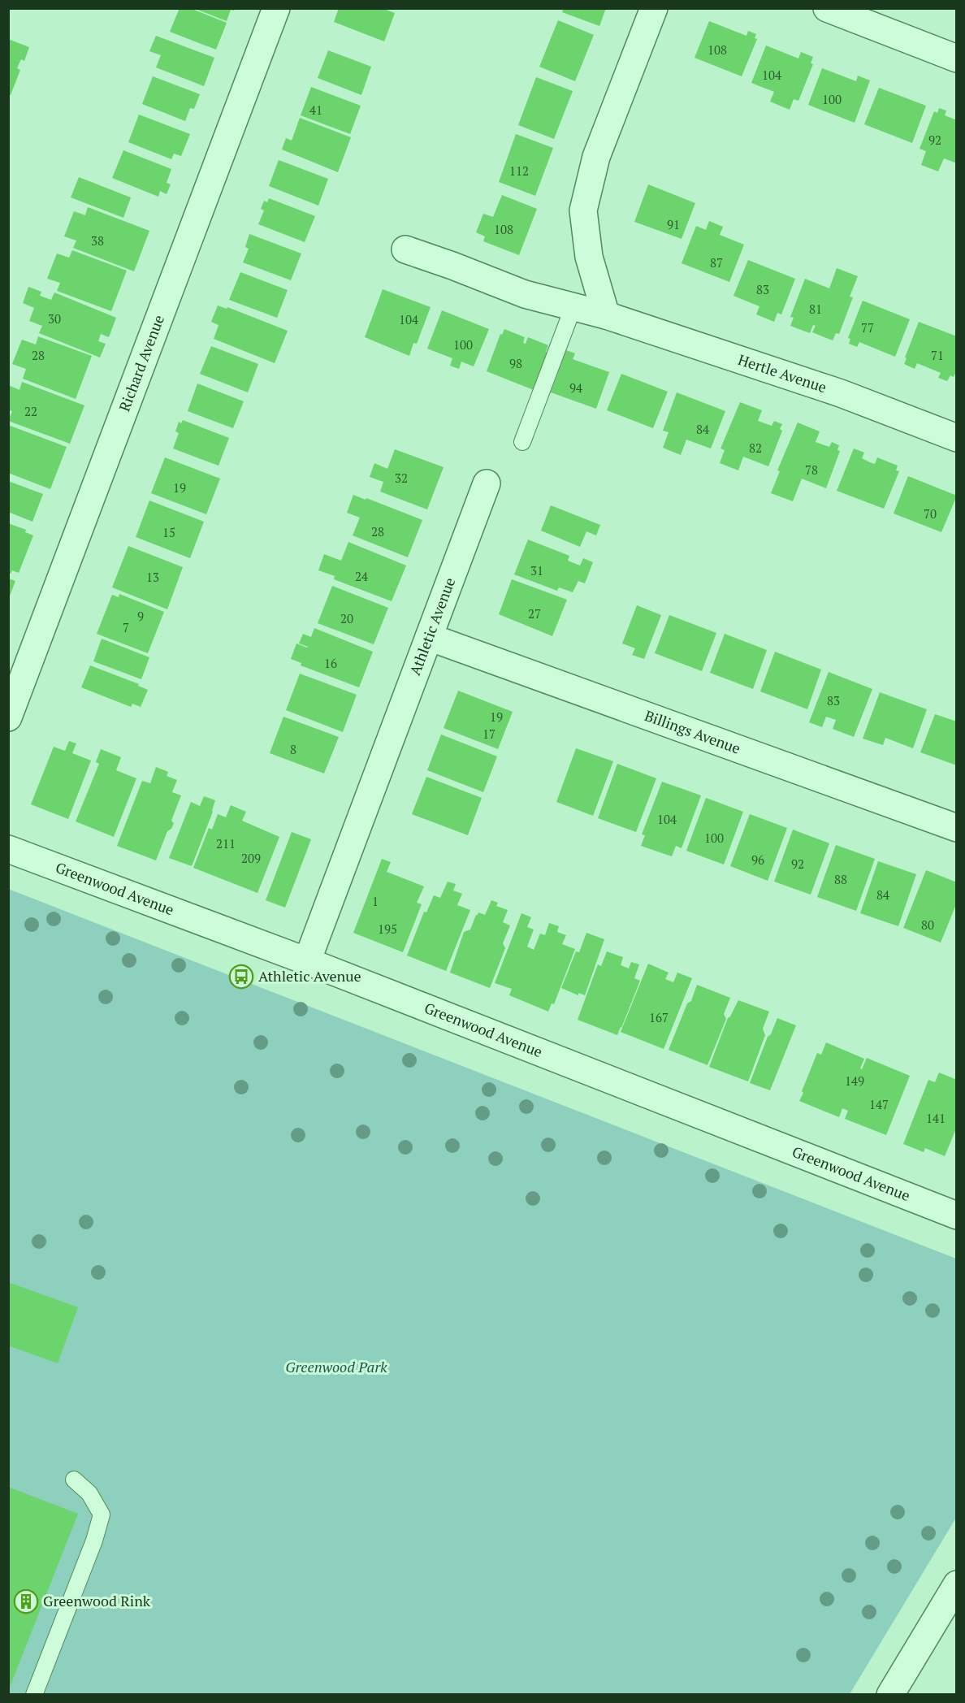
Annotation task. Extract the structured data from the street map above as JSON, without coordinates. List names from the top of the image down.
{
  "streets": {
    "street": [
      "Richard Avenue",
      "Hertle Avenue",
      "Athletic Avenue",
      "Billings Avenue",
      "Greenwood Avenue"
    ]
  },
  "crossings": [
    ["Athletic Avenue", "Billings Avenue"],
    ["Athletic Avenue", "Greenwood Avenue"]
  ],
  "parks": ["Greenwood Park"],
  "places": {
    "bus stop": ["Athletic Avenue"],
    "building": ["Greenwood Rink"]
  },
  "house_numbers": [
    "108",
    "104",
    "100",
    "41",
    "92",
    "112",
    "91",
    "108",
    "38",
    "87",
    "83",
    "81",
    "30",
    "104",
    "77",
    "100",
    "28",
    "71",
    "98",
    "94",
    "22",
    "84",
    "82",
    "78",
    "32",
    "19",
    "70",
    "28",
    "15",
    "31",
    "24",
    "13",
    "27",
    "9",
    "20",
    "7",
    "16",
    "83",
    "19",
    "17",
    "8",
    "104",
    "100",
    "211",
    "209",
    "96",
    "92",
    "88",
    "84",
    "1",
    "80",
    "195",
    "167",
    "149",
    "147",
    "141"
  ]
}
